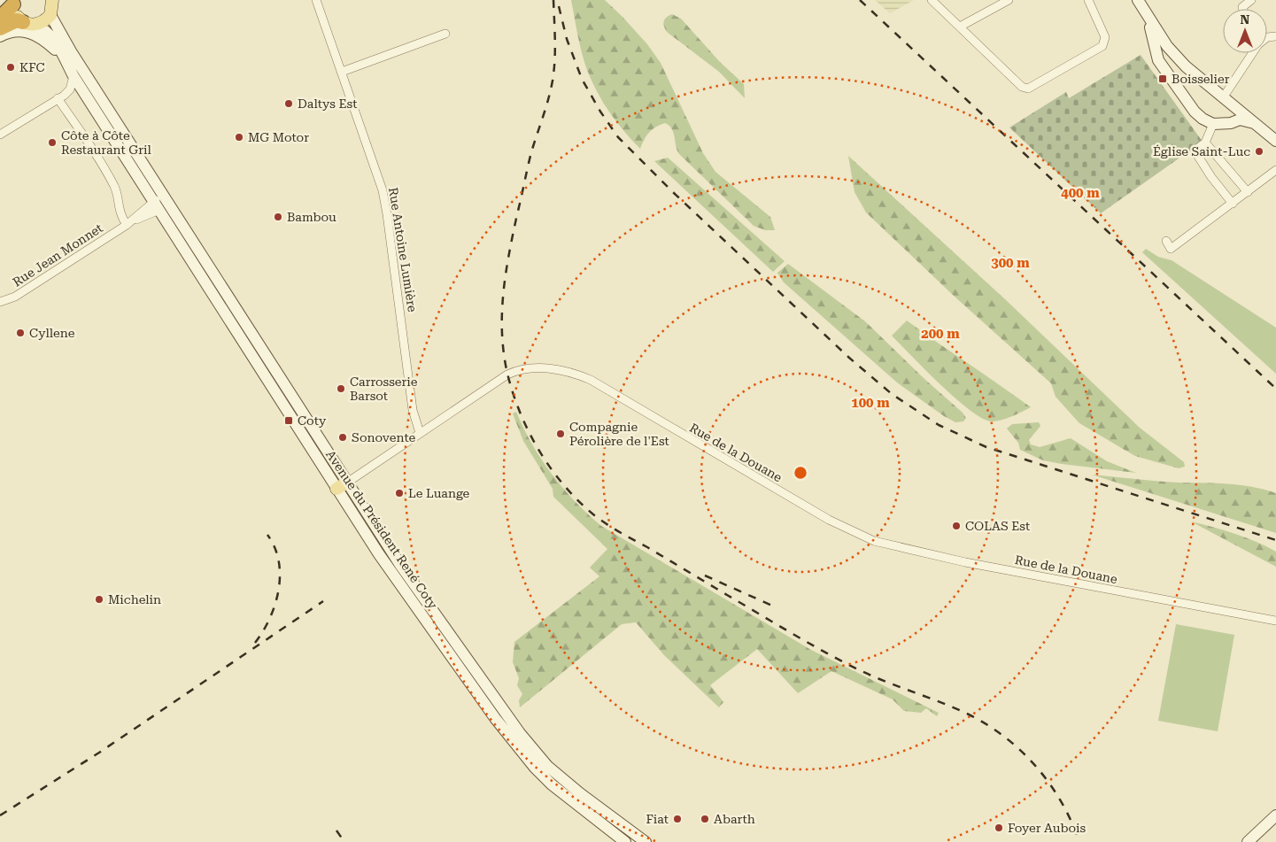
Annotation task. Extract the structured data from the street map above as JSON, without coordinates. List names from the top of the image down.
{
  "streets": {
    "main road": ["Avenue du Président René Coty"],
    "street": ["Rue Antoine Lumière", "Rue Jean Monnet", "Rue de la Douane"]
  },
  "crossings": [
    ["Rue Antoine Lumière", "Rue de la Douane"],
    ["Rue Jean Monnet", "Avenue du Président René Coty"],
    ["Rue de la Douane", "Avenue du Président René Coty"]
  ],
  "places": {
    "other": [
      "KFC",
      "Daltys Est",
      "MG Motor",
      "Côte à Côte Restaurant Gril",
      "Église Saint-Luc",
      "Bambou",
      "Cyllene",
      "Carrosserie Barsot",
      "Compagnie Pérolière de l'Est",
      "Sonovente",
      "Le Luange",
      "COLAS Est",
      "Michelin",
      "Fiat",
      "Abarth",
      "Foyer Aubois"
    ],
    "transit": ["Boisselier", "Coty"]
  },
  "north": "top",
  "rings": [
    "400 m",
    "300 m",
    "200 m",
    "100 m"
  ]
}
